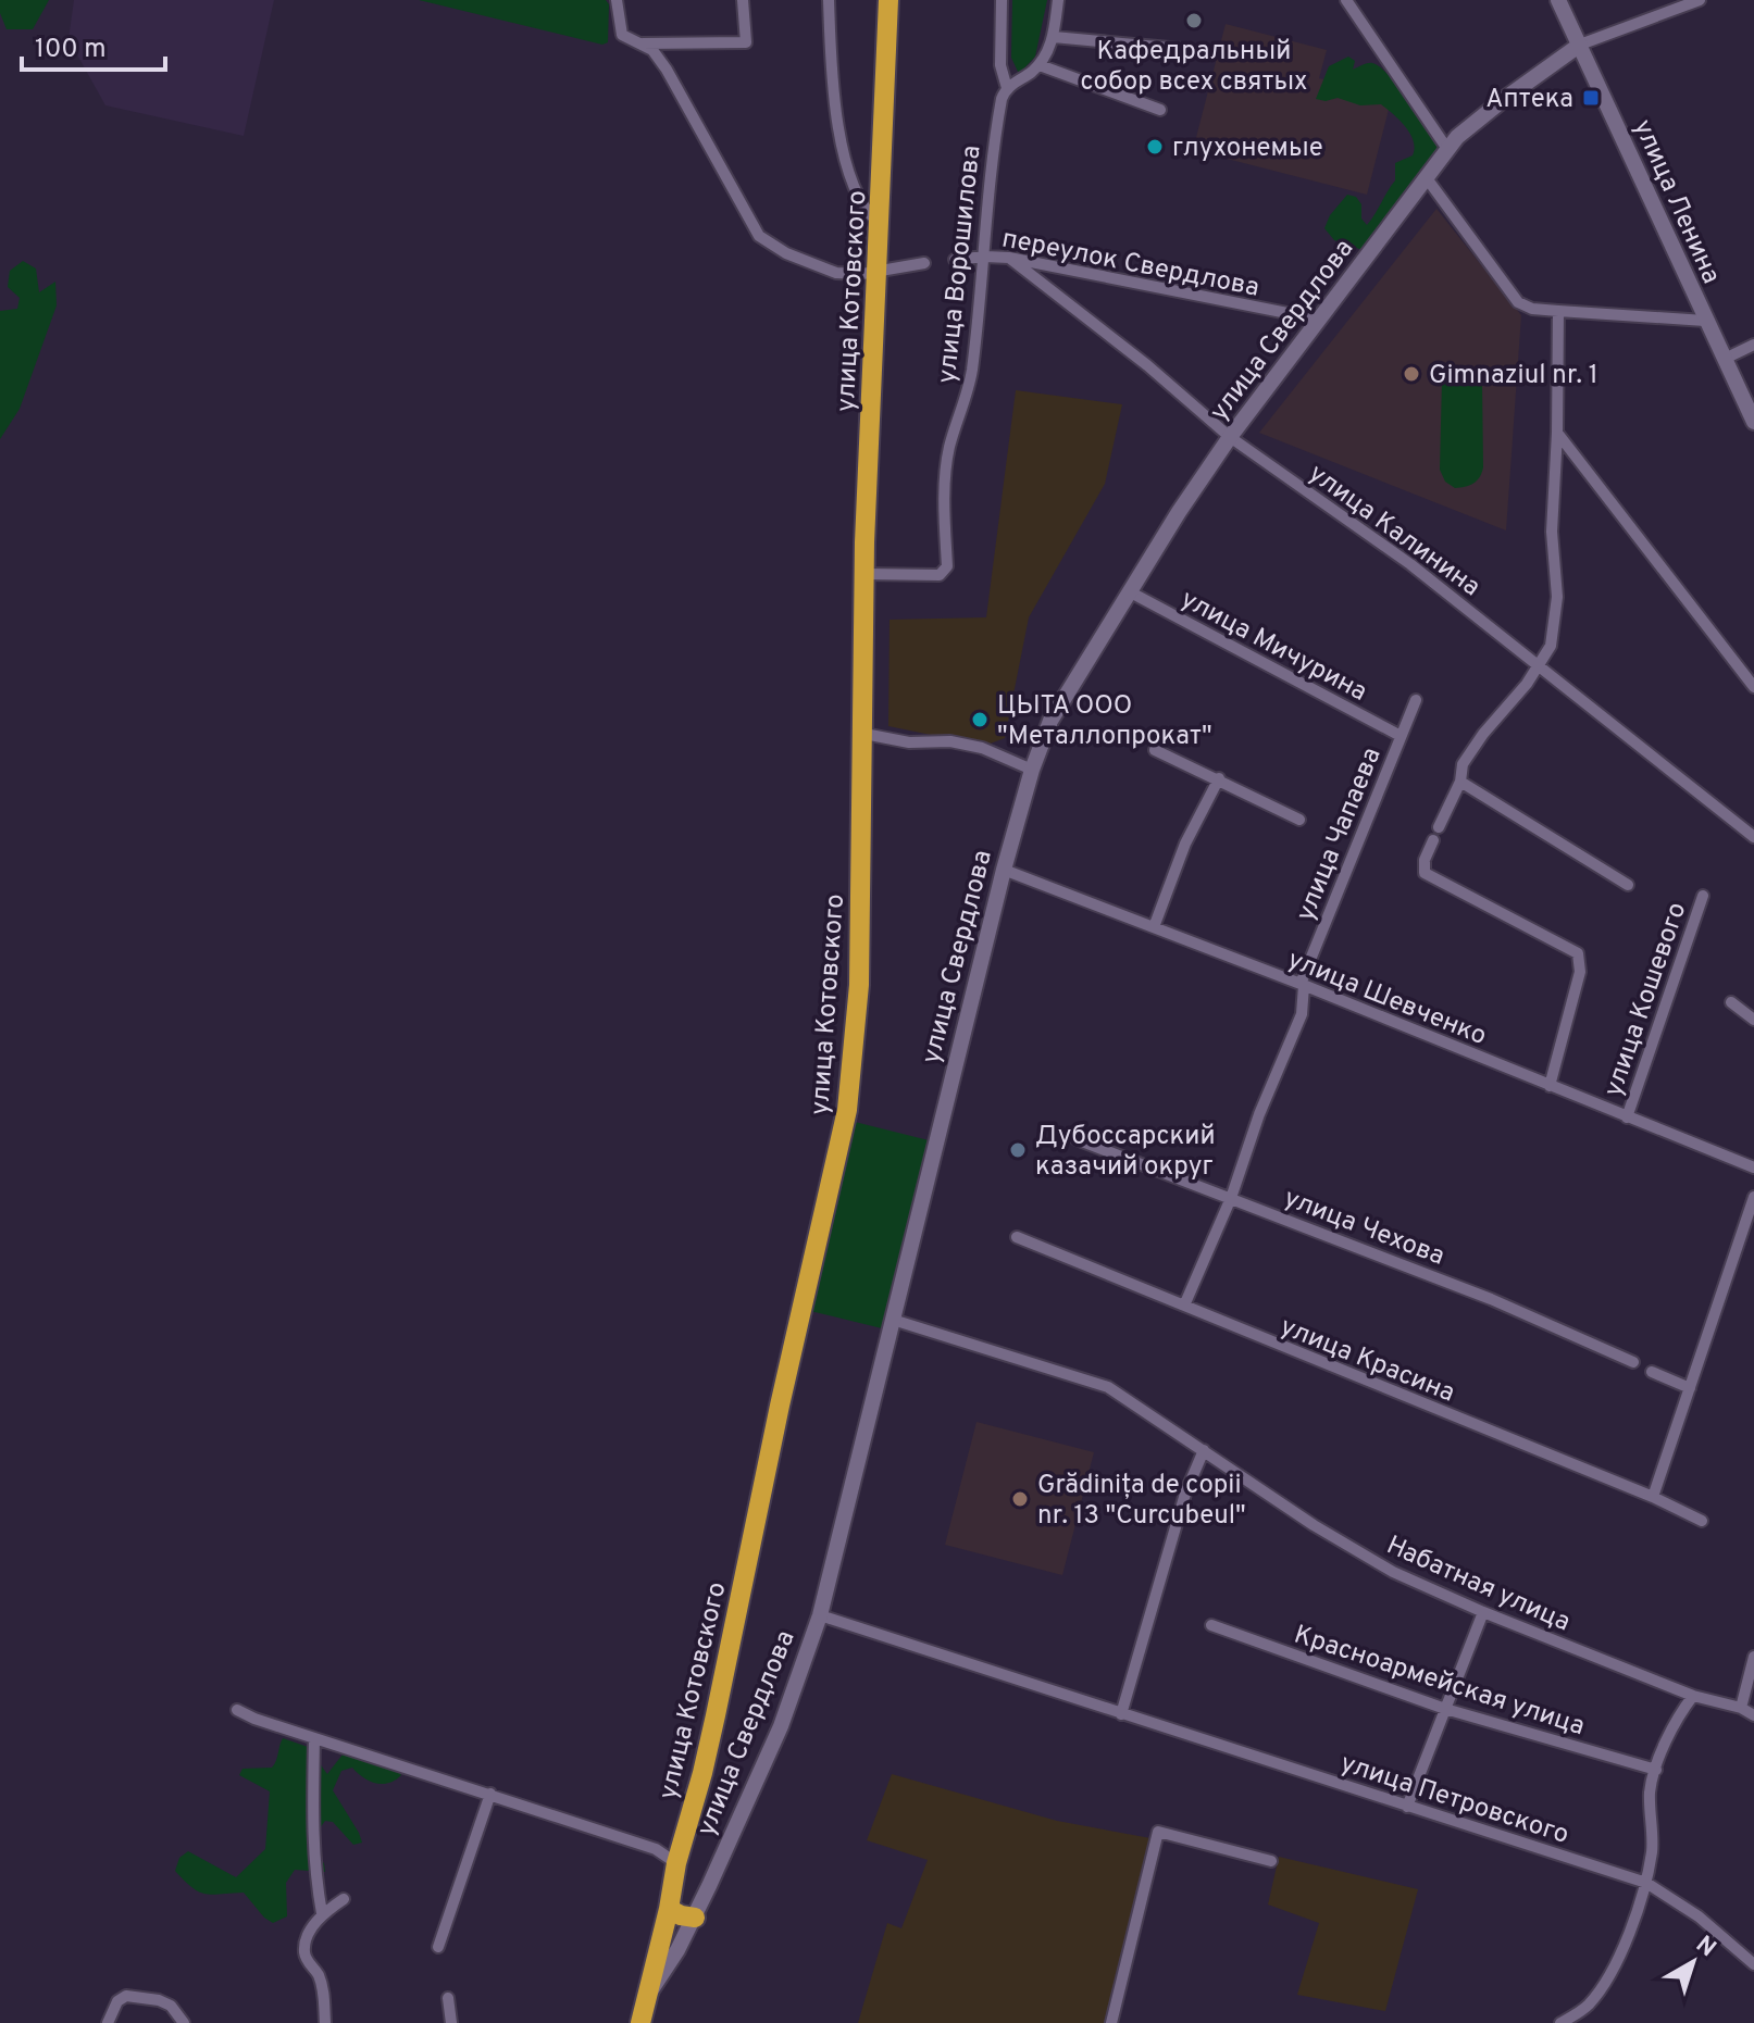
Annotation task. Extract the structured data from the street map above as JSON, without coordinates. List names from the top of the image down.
{
  "streets": {
    "highway": ["улица Котовского", "улица Свердлова"],
    "street": [
      "улица Ленина",
      "переулок Свердлова",
      "улица Ворошилова",
      "улица Калинина",
      "улица Мичурина",
      "улица Чапаева",
      "улица Шевченко",
      "улица Кошевого",
      "улица Чехова",
      "улица Красина",
      "Набатная улица",
      "Красноармейская улица",
      "улица Петровского"
    ]
  },
  "crossings": [
    ["улица Ленина", "улица Свердлова"],
    ["переулок Свердлова", "улица Ворошилова"],
    ["переулок Свердлова", "улица Свердлова"],
    ["переулок Свердлова", "улица Калинина"],
    ["улица Ворошилова", "улица Котовского"],
    ["улица Котовского", "улица Свердлова"],
    ["улица Свердлова", "улица Калинина"],
    ["улица Свердлова", "улица Мичурина"],
    ["улица Свердлова", "улица Шевченко"],
    ["улица Свердлова", "Набатная улица"],
    ["улица Свердлова", "улица Петровского"],
    ["улица Мичурина", "улица Чапаева"],
    ["улица Чапаева", "улица Шевченко"],
    ["улица Чапаева", "улица Чехова"],
    ["улица Чапаева", "улица Красина"],
    ["улица Шевченко", "улица Кошевого"]
  ],
  "places": {
    "other": [
      "Кафедральный собор всех святых",
      "глухонемые",
      "Gimnaziul nr. 1",
      "ЦЫТА ООО \"Металлопрокат\"",
      "Дубоссарский казачий округ",
      "Grădinița de copii nr. 13 \"Curcubeul\""
    ],
    "transit": ["Аптека"]
  },
  "scale_bar": "100 m",
  "north": "top right"
}
